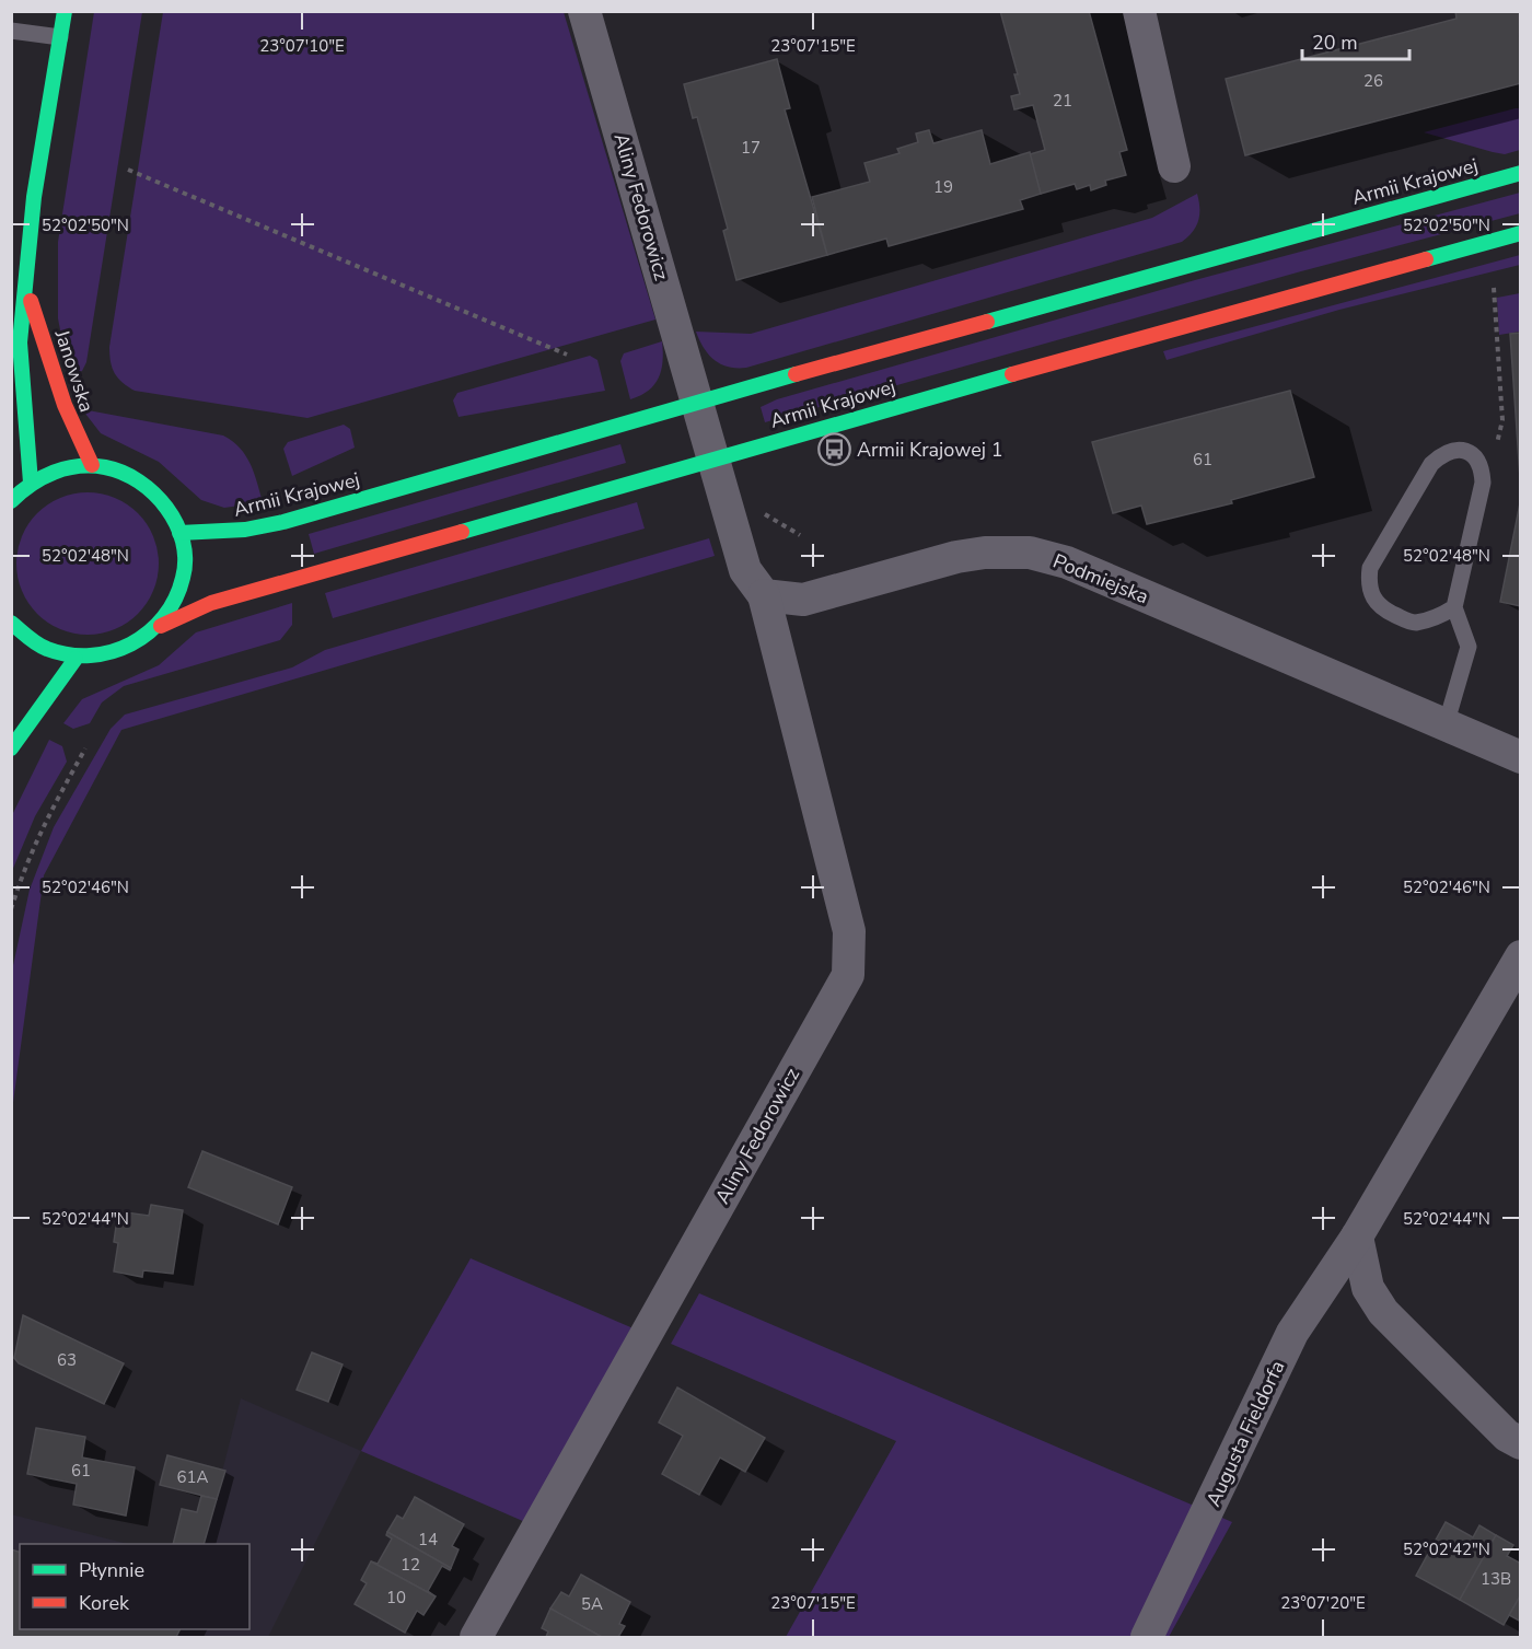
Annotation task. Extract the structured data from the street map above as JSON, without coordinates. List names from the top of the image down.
{
  "streets": {
    "street": [
      "Armii Krajowej",
      "Aliny Fedorowicz",
      "Janowska",
      "Podmiejska",
      "Augusta Fieldorfa"
    ]
  },
  "crossings": [
    ["Armii Krajowej", "Aliny Fedorowicz"],
    ["Aliny Fedorowicz", "Podmiejska"]
  ],
  "places": {
    "bus stop": ["Armii Krajowej 1"]
  },
  "house_numbers": [
    "26",
    "21",
    "17",
    "19",
    "61",
    "63",
    "61",
    "61A",
    "14",
    "12",
    "13B",
    "10",
    "5A"
  ],
  "legend": ["Płynnie", "Korek"],
  "scale_bar": "20 m",
  "coordinates": [
    "23°07'10\"E",
    "23°07'15\"E",
    "52°02'50\"N",
    "52°02'48\"N",
    "52°02'46\"N",
    "52°02'44\"N",
    "52°02'42\"N",
    "23°07'20\"E"
  ]
}
